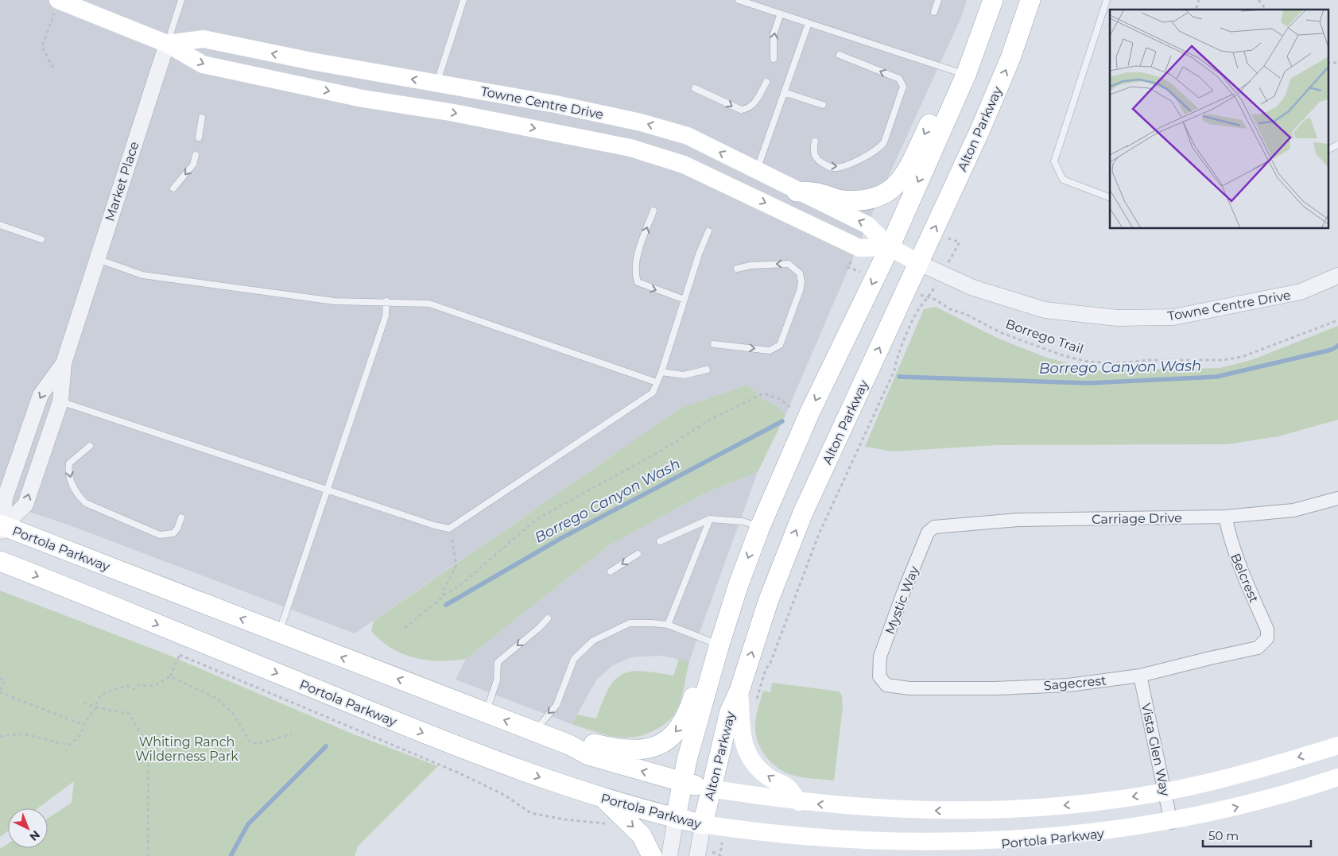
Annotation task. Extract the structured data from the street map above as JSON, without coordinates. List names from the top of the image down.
{
  "streets": {
    "main road": ["Towne Centre Drive", "Alton Parkway", "Portola Parkway"],
    "street": [
      "Market Place",
      "Carriage Drive",
      "Belcrest",
      "Mystic Way",
      "Sagecrest",
      "Vista Glen Way"
    ],
    "path": ["Borrego Trail"]
  },
  "crossings": [
    ["Towne Centre Drive", "Alton Parkway"],
    ["Towne Centre Drive", "Market Place"],
    ["Alton Parkway", "Portola Parkway"],
    ["Market Place", "Portola Parkway"],
    ["Carriage Drive", "Belcrest"],
    ["Carriage Drive", "Mystic Way"],
    ["Portola Parkway", "Vista Glen Way"],
    ["Belcrest", "Sagecrest"],
    ["Mystic Way", "Sagecrest"],
    ["Sagecrest", "Vista Glen Way"]
  ],
  "water": ["Borrego Canyon Wash"],
  "parks": ["Whiting Ranch Wilderness Park"],
  "scale_bar": "50 m",
  "north": "bottom right"
}
